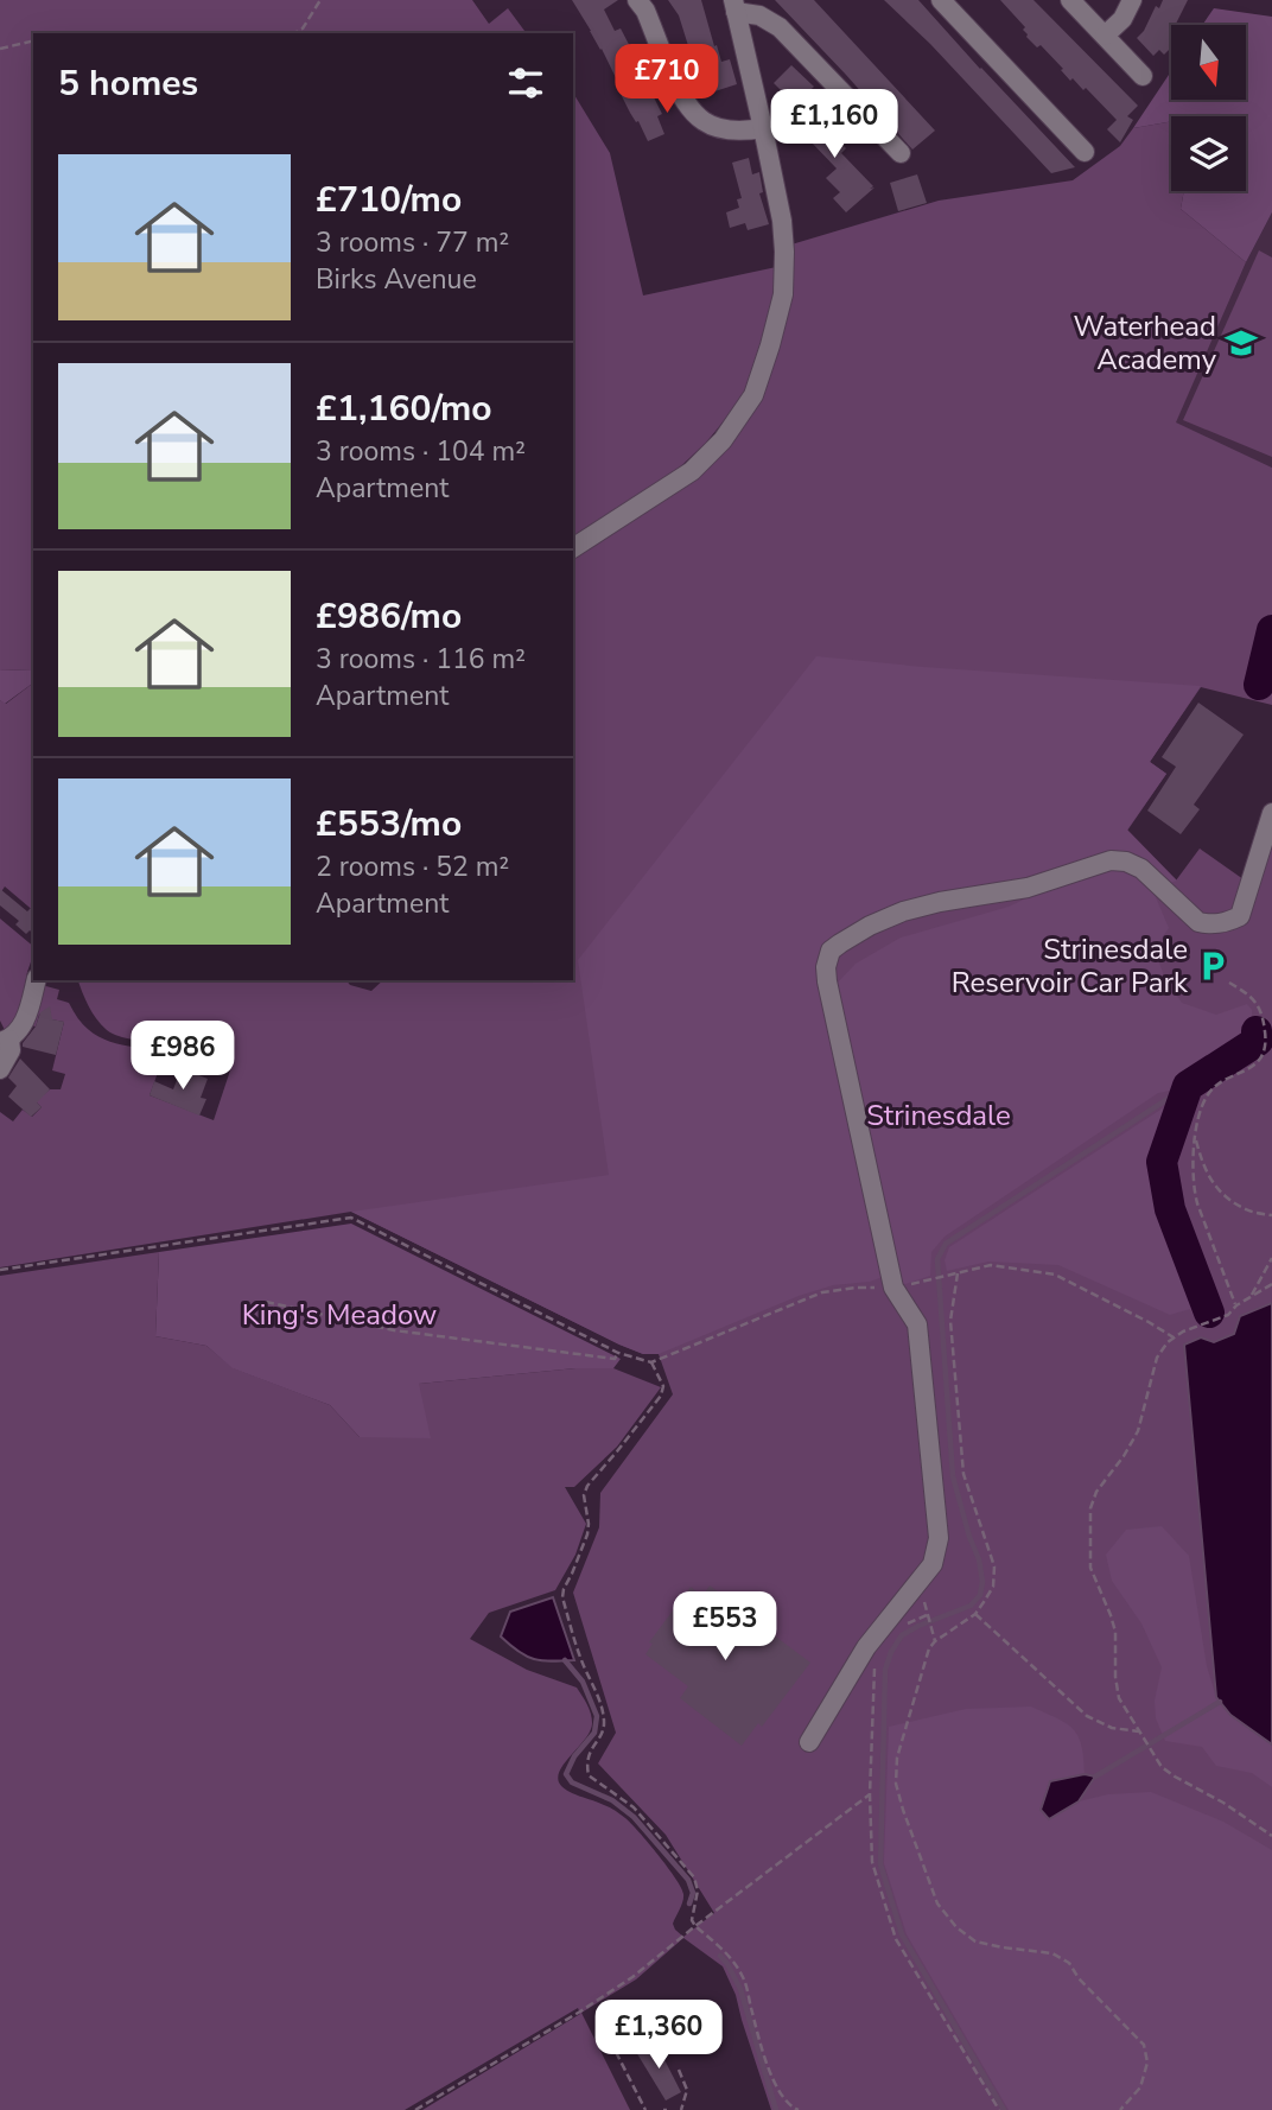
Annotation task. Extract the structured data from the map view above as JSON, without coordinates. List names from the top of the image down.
{
  "parks": ["Strinesdale", "King's Meadow"],
  "places": {
    "school or university": ["Waterhead Academy"],
    "parking": ["Strinesdale Reservoir Car Park"]
  },
  "north": "bottom",
  "page": {
    "heading": "5 homes",
    "price": [
      "£710",
      "£1,160",
      "£986",
      "£553",
      "£1,360"
    ],
    "list": [
      {
        "name": "£710/mo",
        "note": "3 rooms · 77 m² · Birks Avenue"
      },
      {
        "name": "£1,160/mo",
        "note": "3 rooms · 104 m² · Apartment"
      },
      {
        "name": "£986/mo",
        "note": "3 rooms · 116 m² · Apartment"
      },
      {
        "name": "£553/mo",
        "note": "2 rooms · 52 m² · Apartment"
      }
    ]
  }
}
